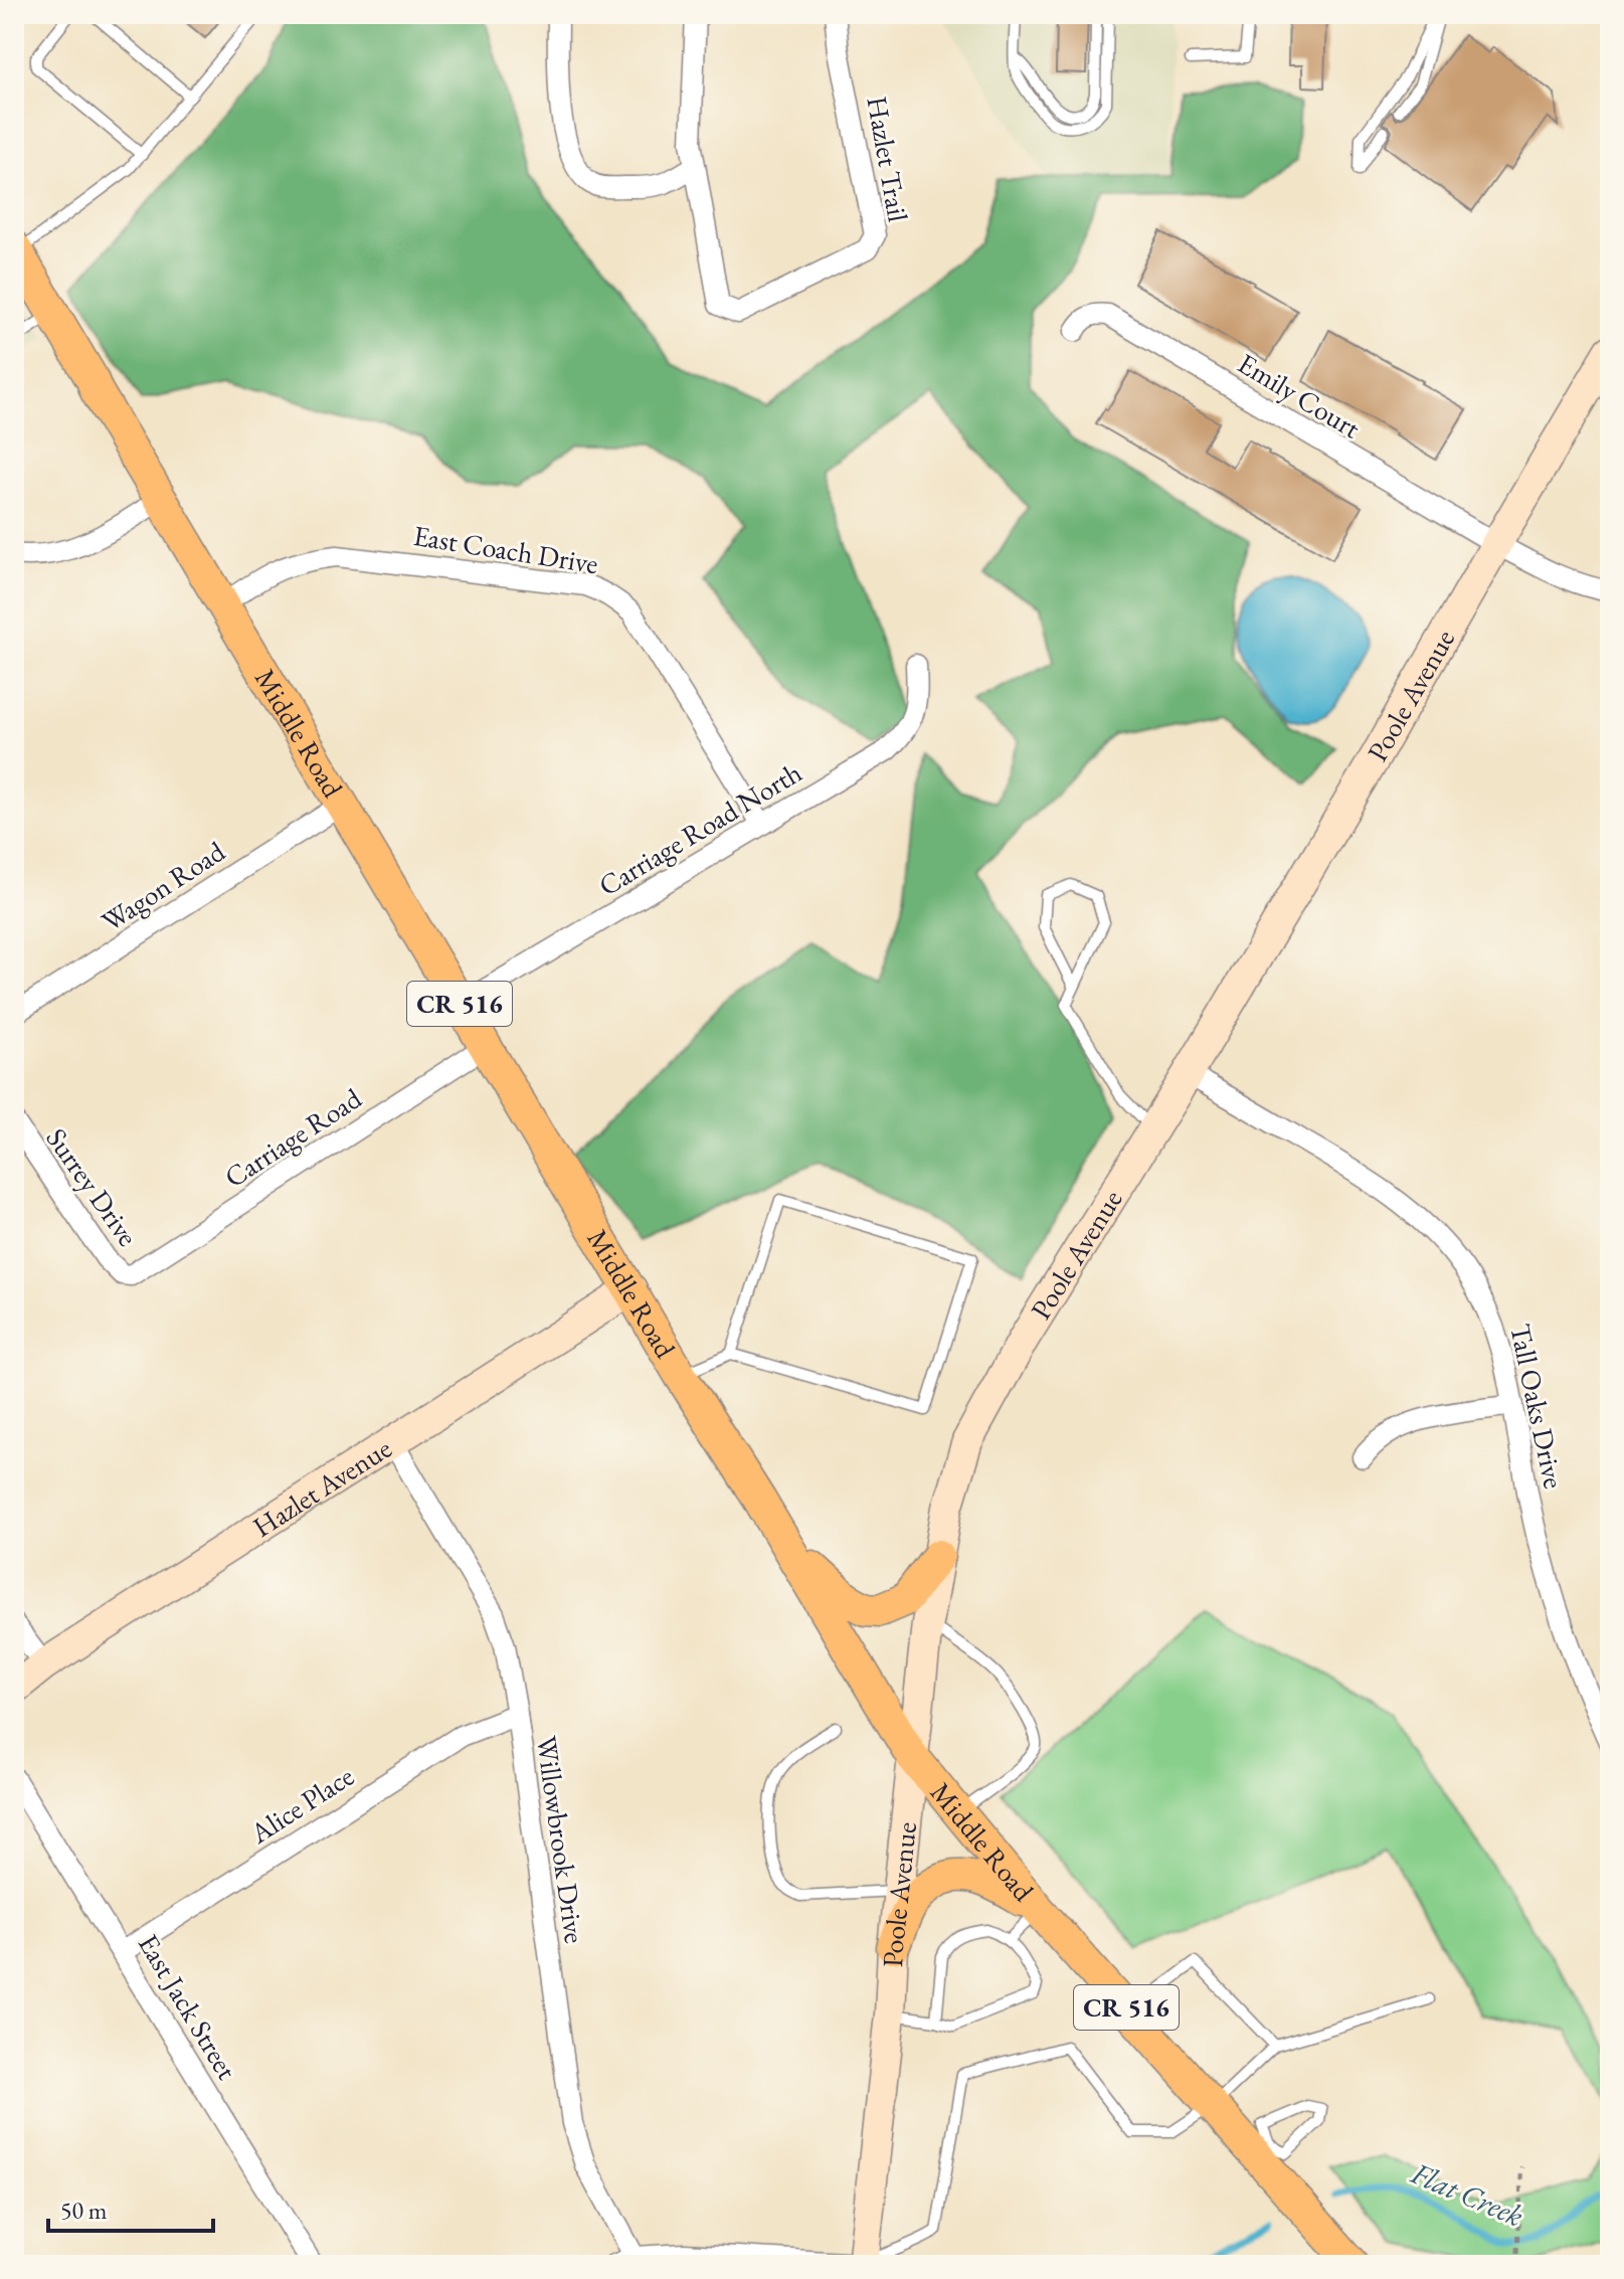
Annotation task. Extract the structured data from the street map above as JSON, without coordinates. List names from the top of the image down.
{
  "streets": {
    "main road": ["Middle Road", "CR 516"],
    "street": [
      "Hazlet Trail",
      "Emily Court",
      "East Coach Drive",
      "Poole Avenue",
      "Carriage Road North",
      "Wagon Road",
      "Carriage Road",
      "Surrey Drive",
      "Tall Oaks Drive",
      "Hazlet Avenue",
      "Alice Place",
      "Willowbrook Drive",
      "East Jack Street"
    ]
  },
  "crossings": [
    ["Emily Court", "Poole Avenue"],
    ["East Coach Drive", "Middle Road"],
    ["East Coach Drive", "Carriage Road North"],
    ["Poole Avenue", "Middle Road"],
    ["Poole Avenue", "Tall Oaks Drive"],
    ["Middle Road", "Carriage Road North"],
    ["Middle Road", "Wagon Road"],
    ["Middle Road", "Carriage Road"],
    ["Middle Road", "Hazlet Avenue"],
    ["Carriage Road", "Surrey Drive"],
    ["Hazlet Avenue", "Willowbrook Drive"],
    ["Alice Place", "Willowbrook Drive"],
    ["Alice Place", "East Jack Street"]
  ],
  "water": ["Flat Creek"],
  "scale_bar": "50 m"
}
